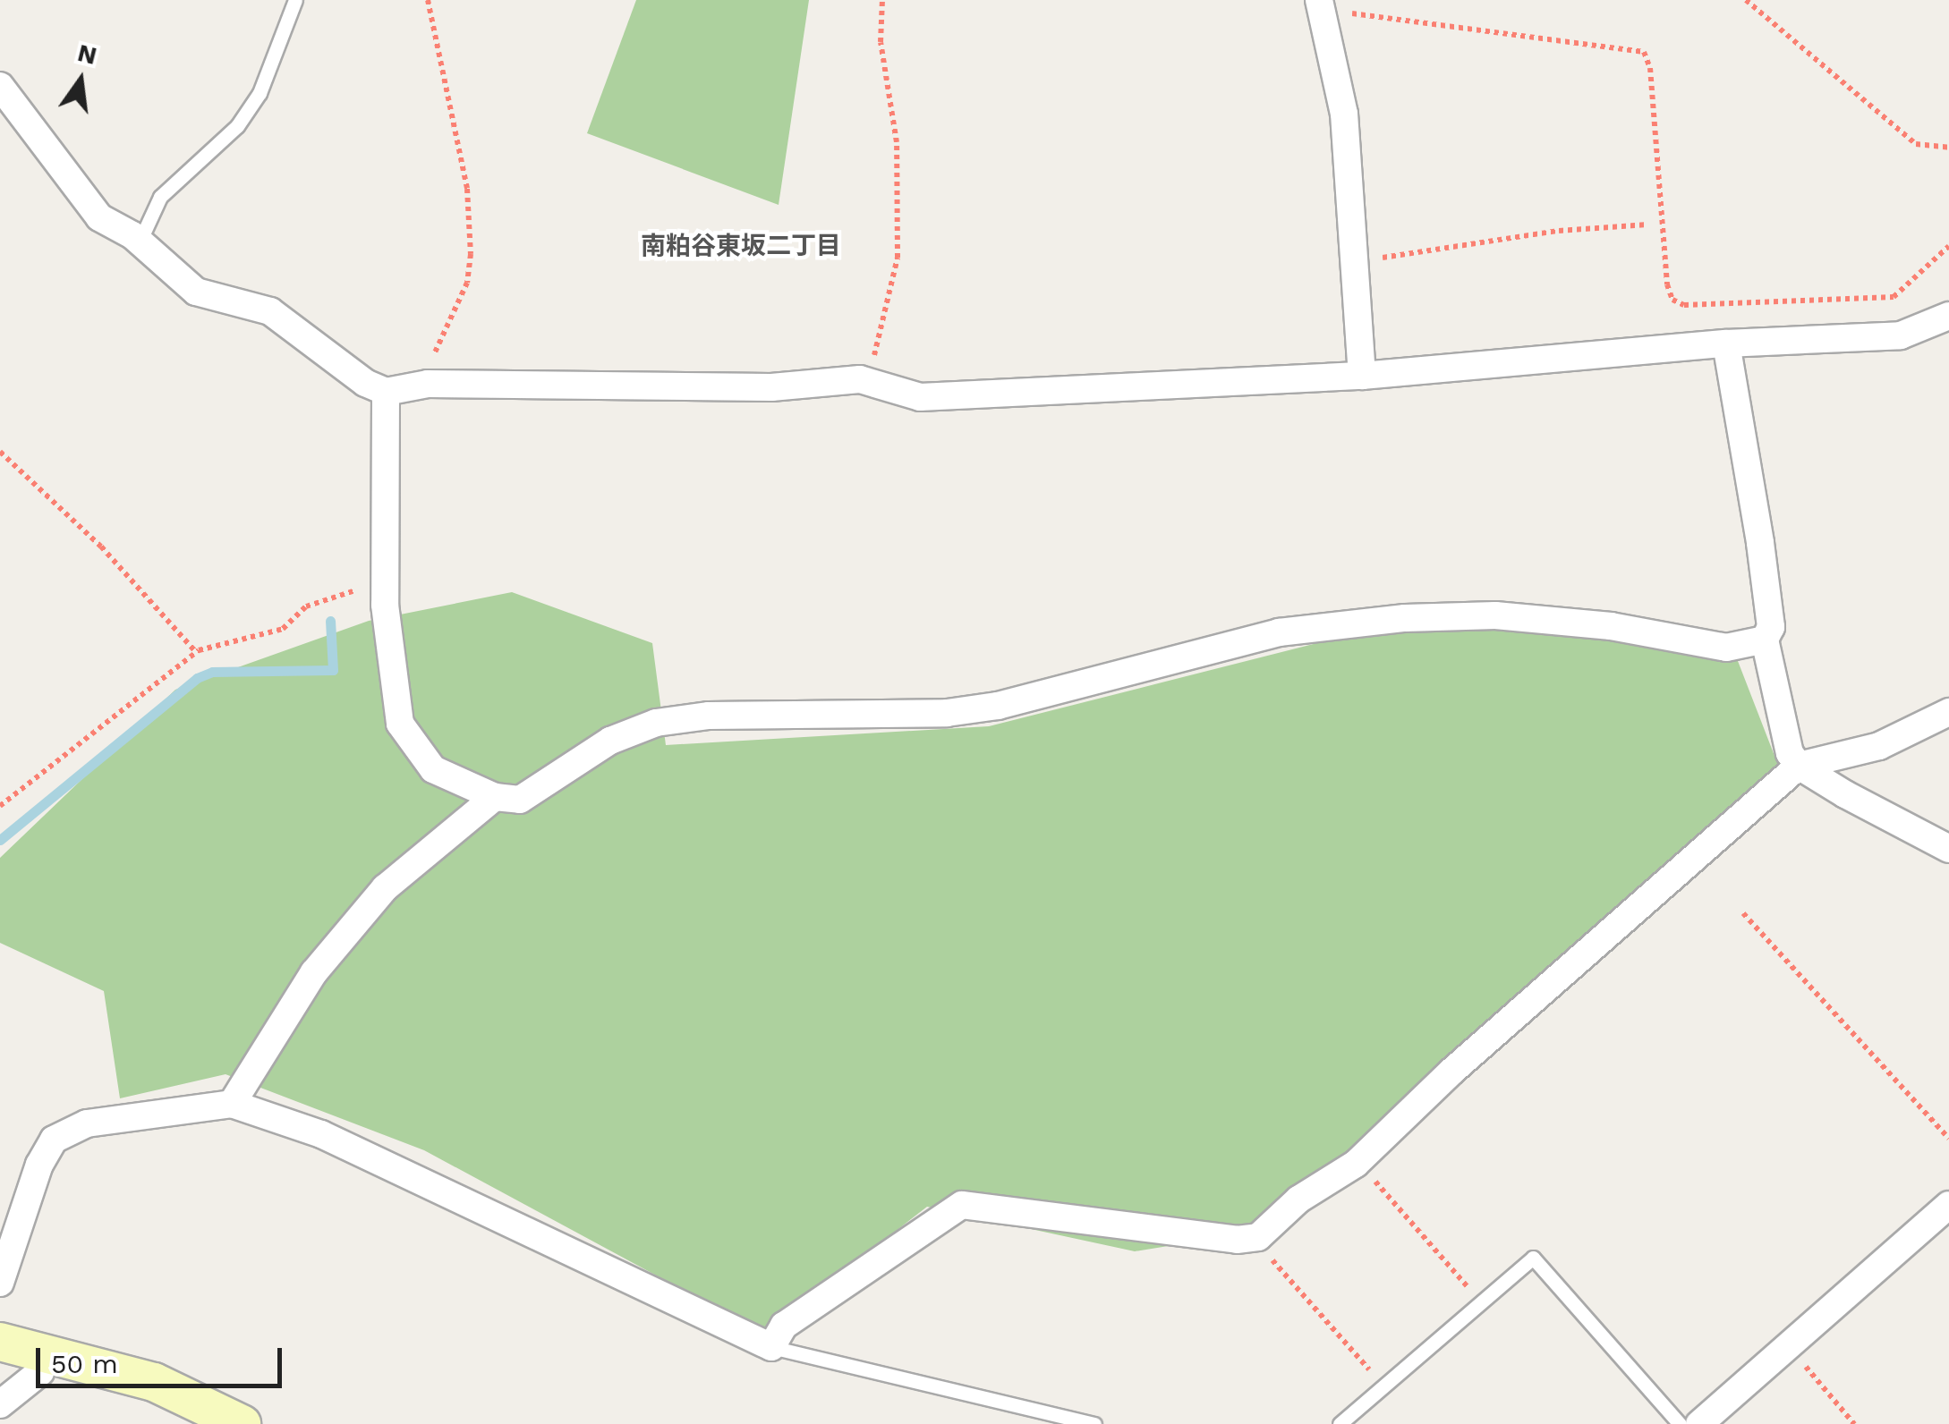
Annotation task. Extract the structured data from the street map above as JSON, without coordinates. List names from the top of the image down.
{
  "districts": ["南粕谷東坂二丁目"],
  "scale_bar": "50 m",
  "north": "top"
}
